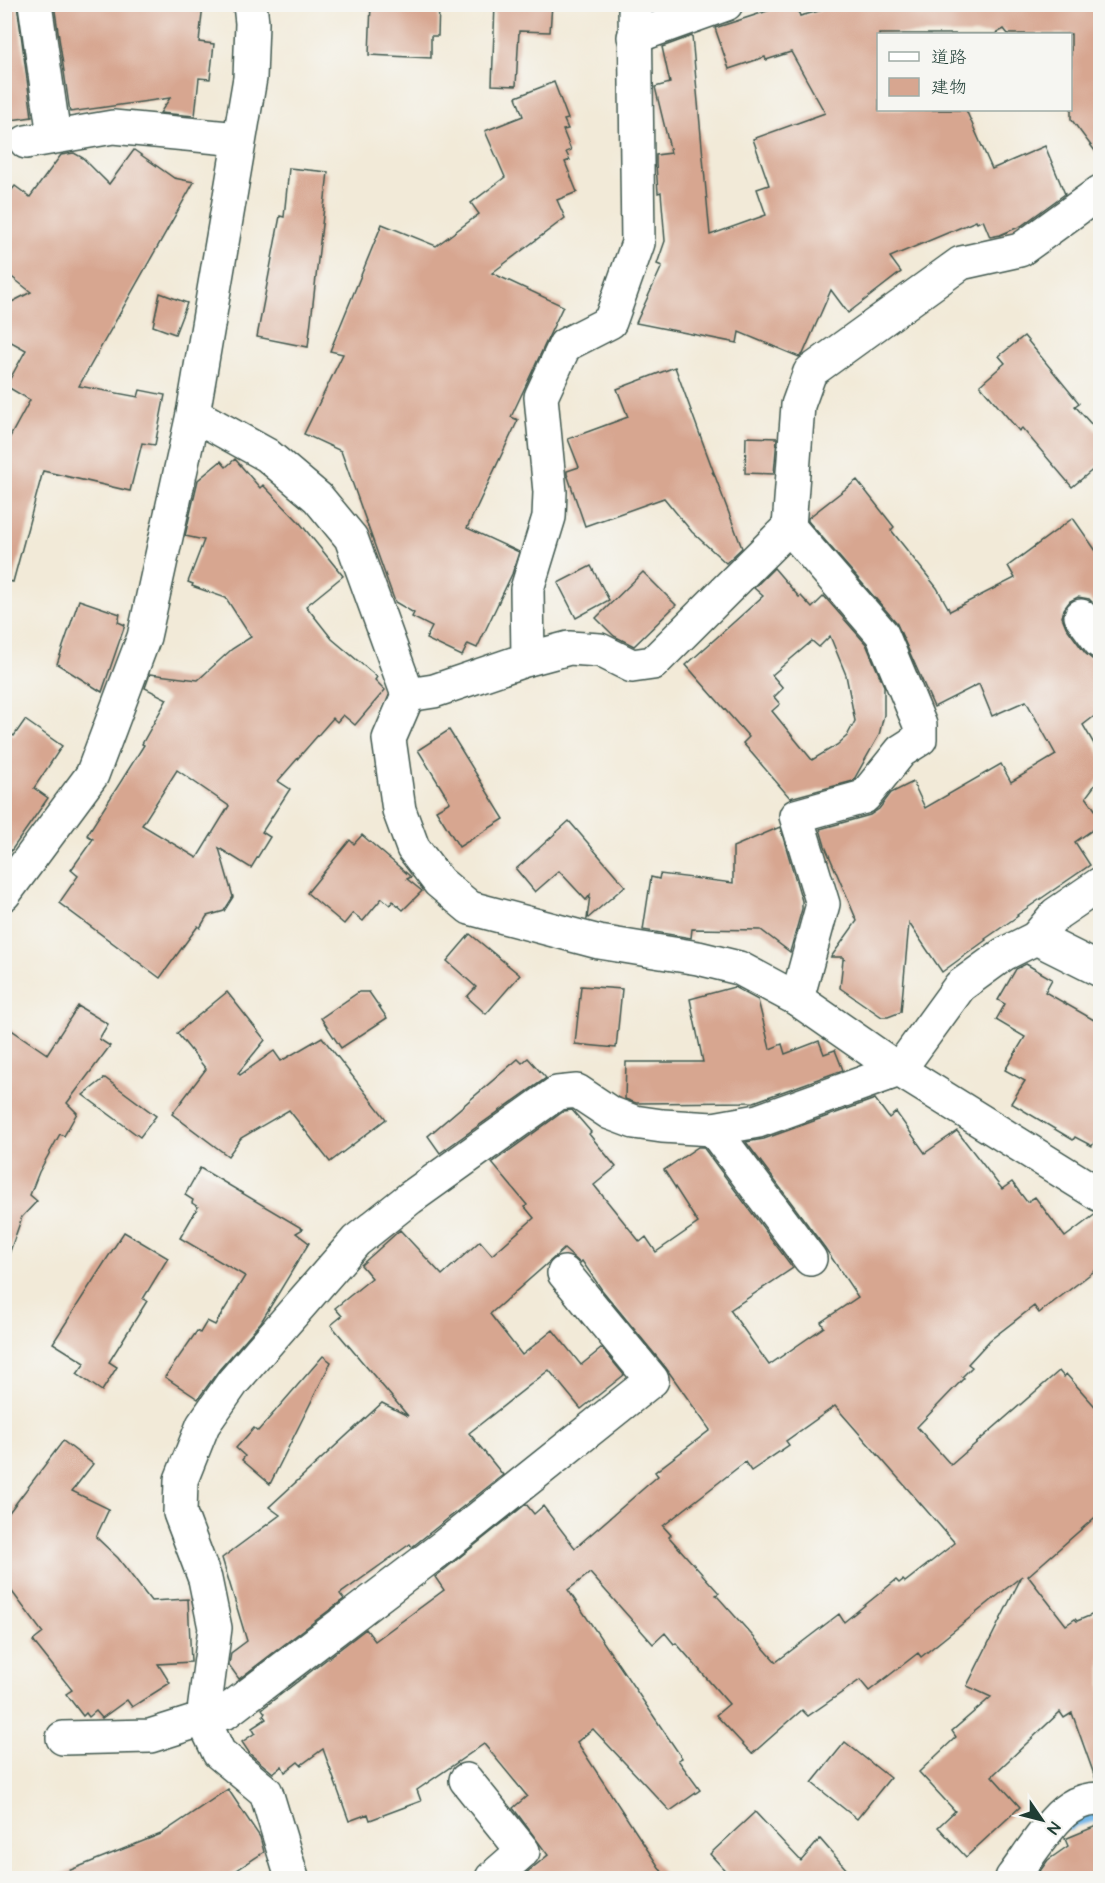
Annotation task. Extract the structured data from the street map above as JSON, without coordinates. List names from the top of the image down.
{
  "legend": ["道路", "建物"],
  "north": "bottom right"
}
